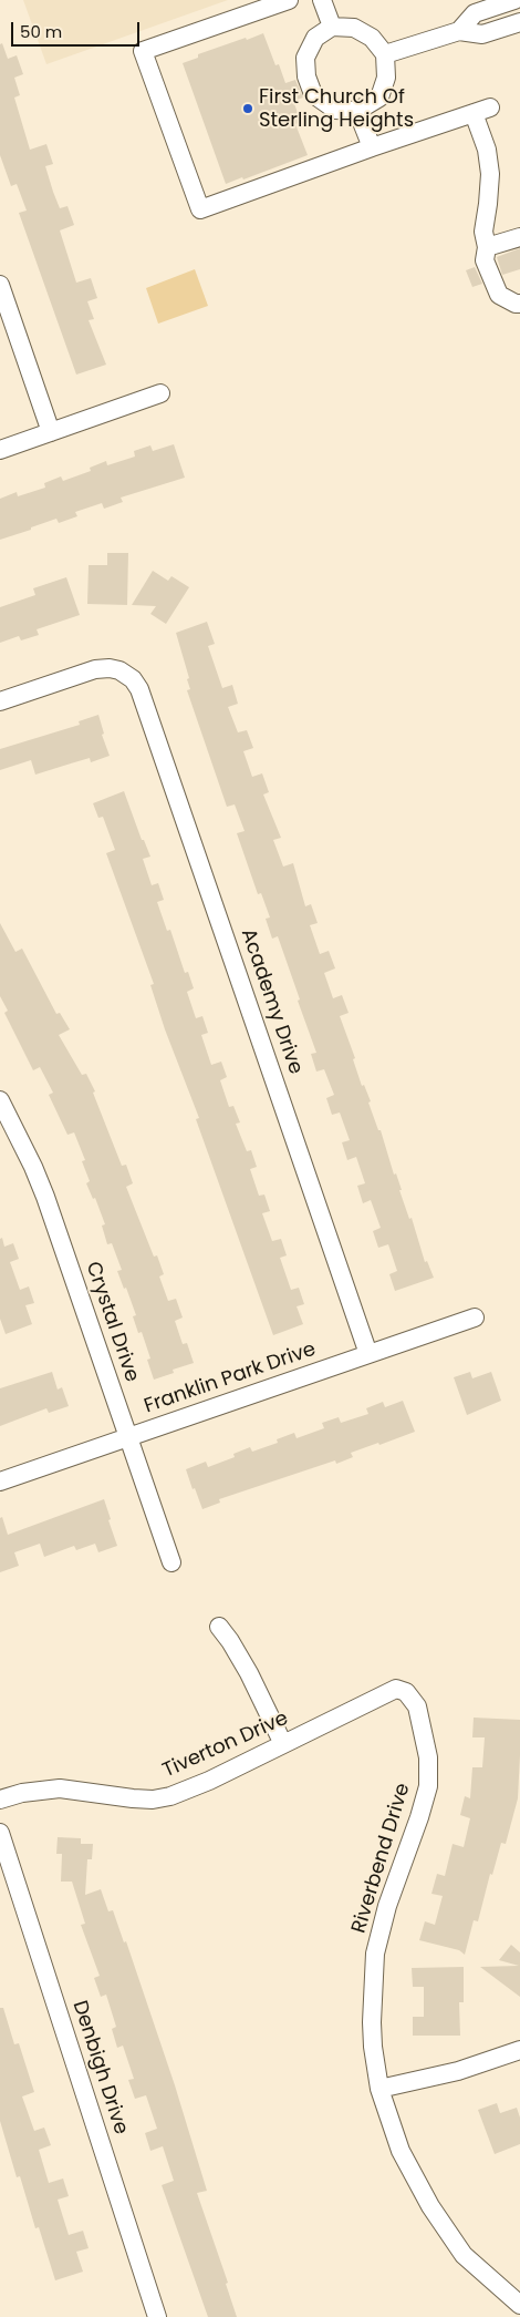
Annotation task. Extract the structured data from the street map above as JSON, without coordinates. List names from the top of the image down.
{
  "streets": {
    "street": [
      "Academy Drive",
      "Crystal Drive",
      "Franklin Park Drive",
      "Tiverton Drive",
      "Riverbend Drive",
      "Denbigh Drive"
    ]
  },
  "crossings": [
    ["Academy Drive", "Franklin Park Drive"],
    ["Crystal Drive", "Franklin Park Drive"],
    ["Tiverton Drive", "Riverbend Drive"]
  ],
  "places": ["First Church Of Sterling Heights"],
  "scale_bar": "50 m"
}
